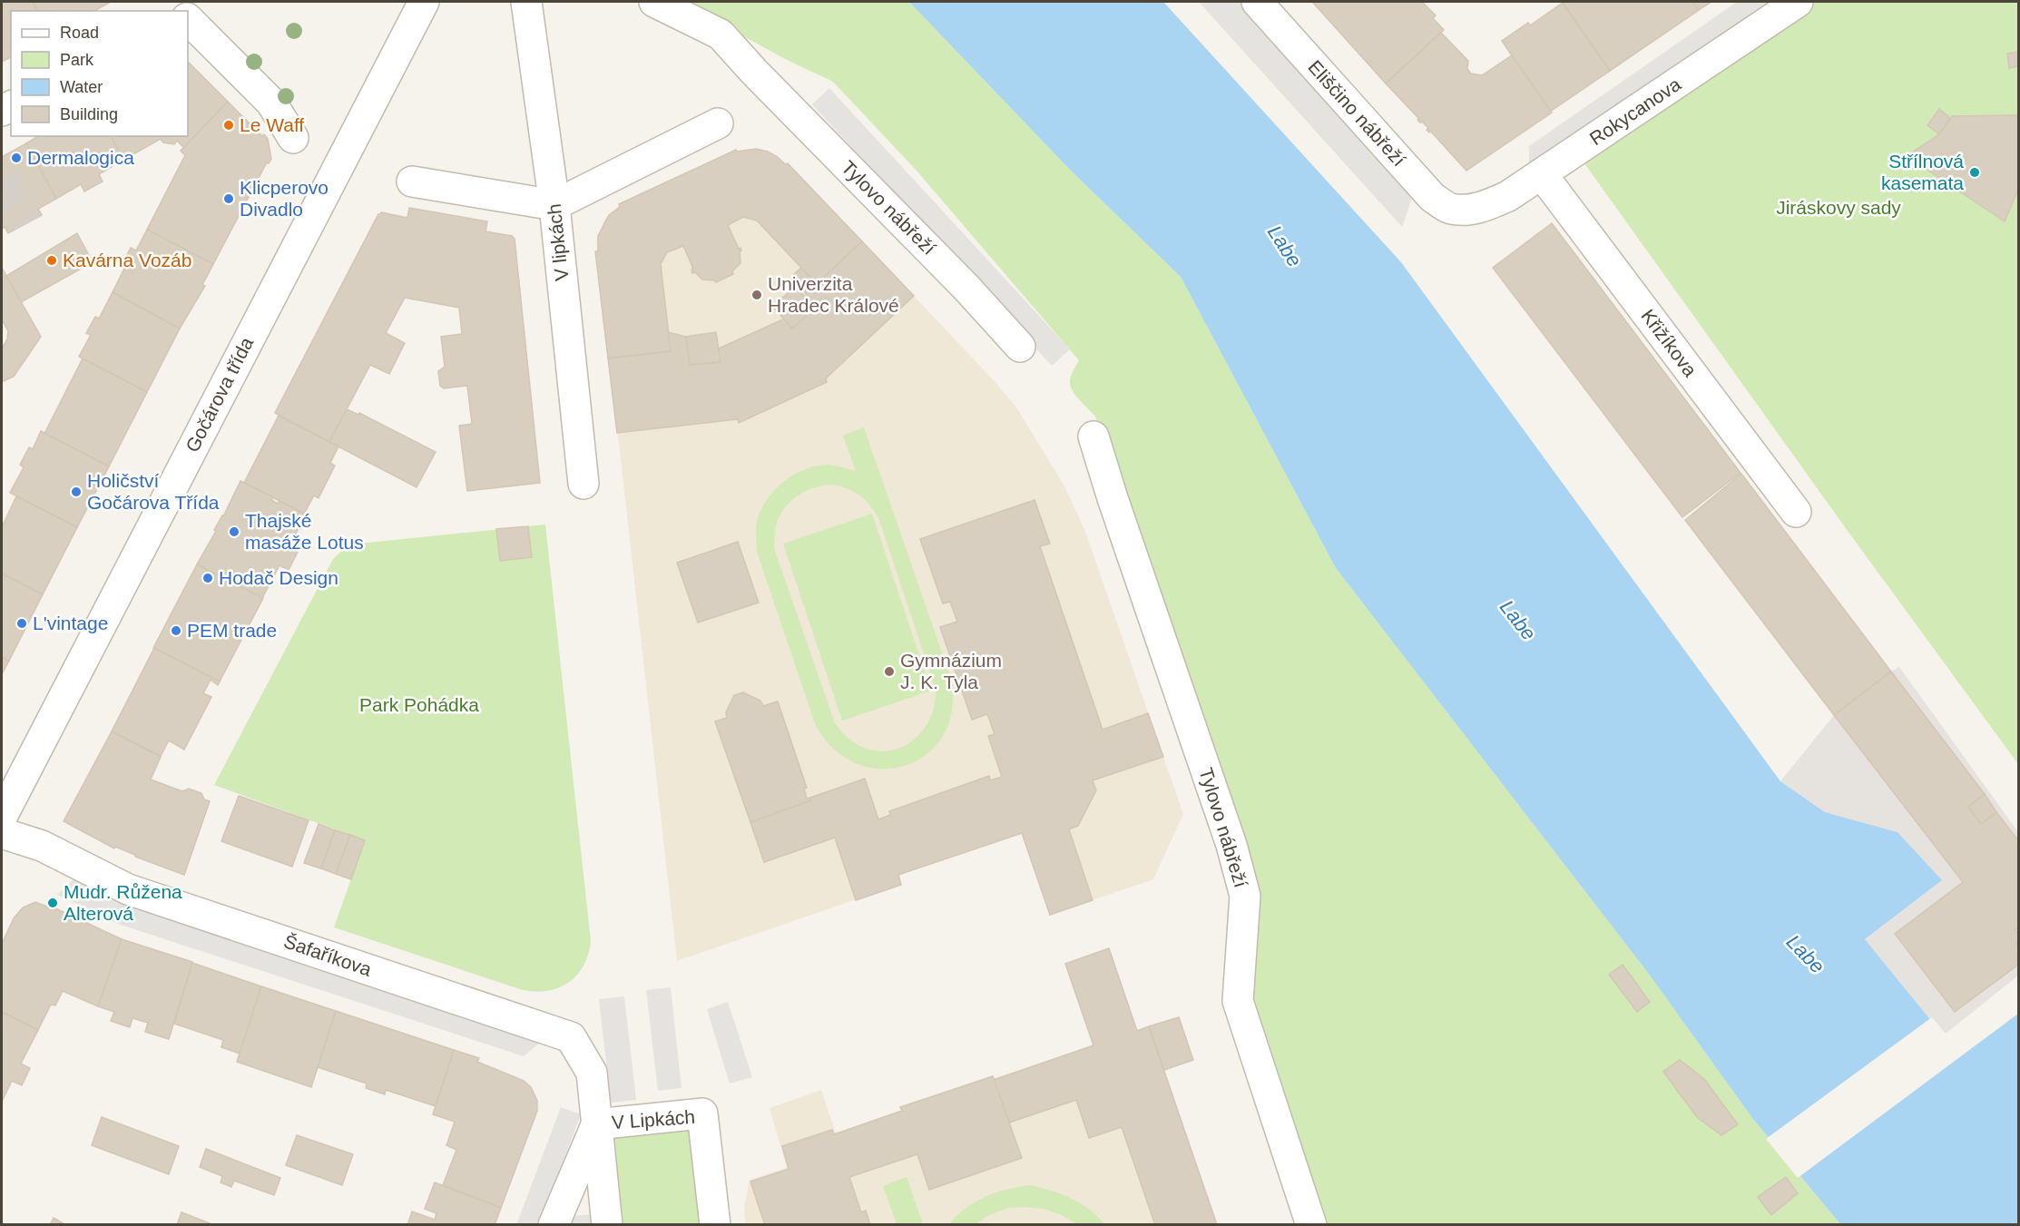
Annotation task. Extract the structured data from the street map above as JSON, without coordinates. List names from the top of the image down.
{
  "streets": {
    "street": [
      "Rokycanova",
      "Eliščino nábřeží",
      "Tylovo nábřeží",
      "V lipkách",
      "Křižíkova",
      "Gočárova třída",
      "Šafaříkova",
      "V Lipkách"
    ]
  },
  "crossings": [
    ["Rokycanova", "Eliščino nábřeží"],
    ["Rokycanova", "Křižíkova"],
    ["Šafaříkova", "V Lipkách"]
  ],
  "water": ["Labe"],
  "parks": ["Jiráskovy sady", "Park Pohádka"],
  "places": [
    "Le Waff",
    "Dermalogica",
    "Střílnová kasemata",
    "Klicperovo Divadlo",
    "Kavárna Vozáb",
    "Univerzita Hradec Králové",
    "Holičství Gočárova Třída",
    "Thajské masáže Lotus",
    "Hodač Design",
    "L'vintage",
    "PEM trade",
    "Gymnázium J. K. Tyla",
    "Mudr. Růžena Alterová"
  ],
  "legend": [
    "Road",
    "Park",
    "Water",
    "Building"
  ]
}
